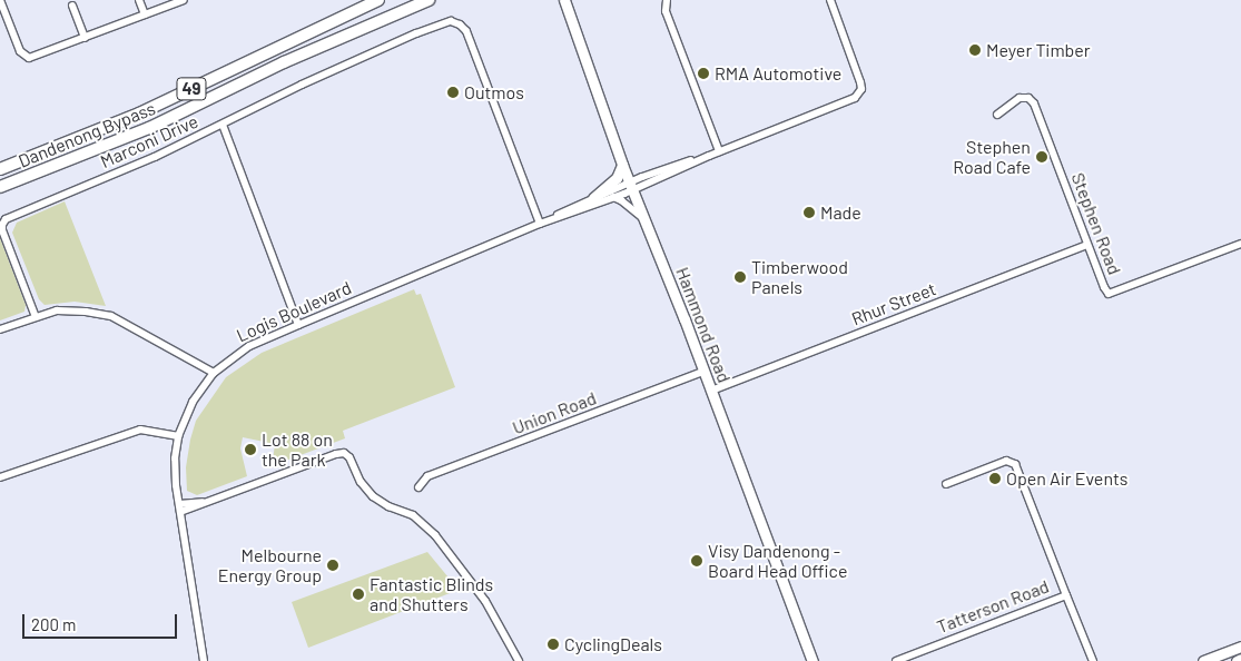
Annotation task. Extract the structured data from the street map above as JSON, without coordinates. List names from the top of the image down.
{
  "streets": {
    "highway": ["49", "Dandenong Bypass"],
    "main road": ["Hammond Road"],
    "street": [
      "Marconi Drive",
      "Stephen Road",
      "Rhur Street",
      "Logis Boulevard",
      "Union Road",
      "Tatterson Road"
    ]
  },
  "crossings": [
    ["Marconi Drive", "Logis Boulevard"],
    ["Stephen Road", "Rhur Street"],
    ["Rhur Street", "Hammond Road"],
    ["Logis Boulevard", "Hammond Road"],
    ["Hammond Road", "Union Road"]
  ],
  "places": [
    "Meyer Timber",
    "RMA Automotive",
    "Outmos",
    "Stephen Road Cafe",
    "Made",
    "Timberwood Panels",
    "Lot 88 on the Park",
    "Open Air Events",
    "Visy Dandenong - Board Head Office",
    "Melbourne Energy Group",
    "Fantastic Blinds and Shutters",
    "CyclingDeals"
  ],
  "scale_bar": "200 m"
}
